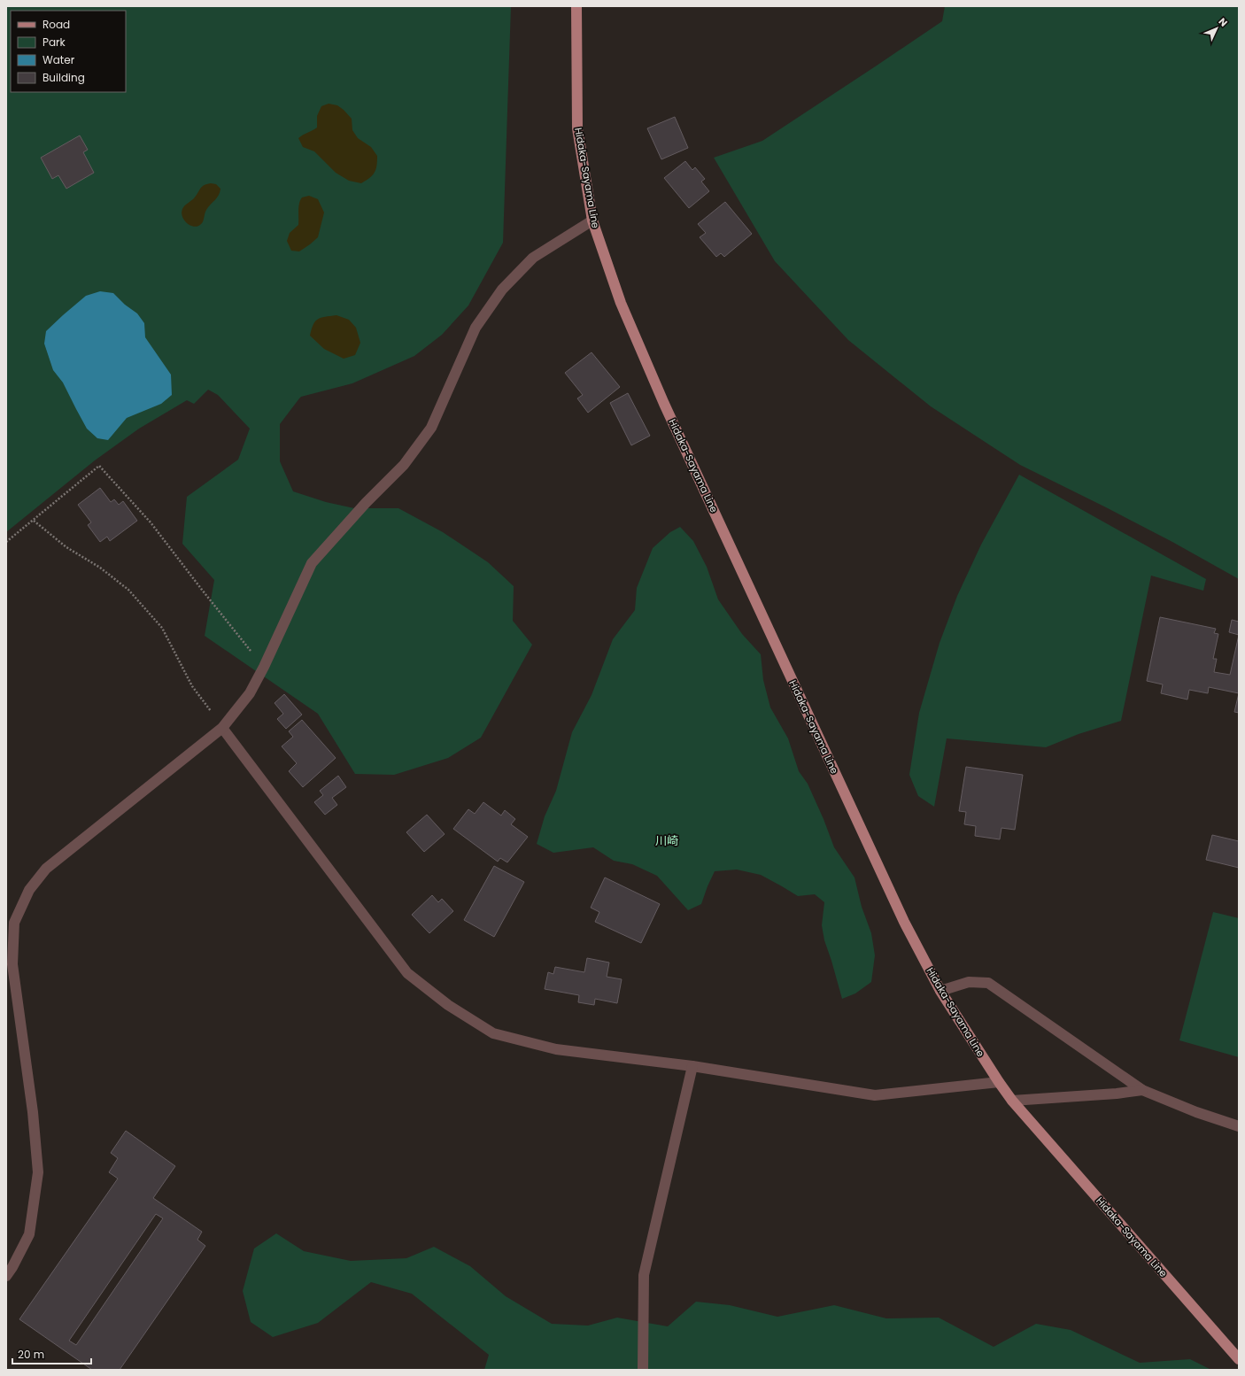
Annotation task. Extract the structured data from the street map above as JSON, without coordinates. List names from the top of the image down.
{
  "streets": {
    "main road": ["Hidaka-Sayama Line"]
  },
  "districts": ["川崎"],
  "legend": [
    "Road",
    "Park",
    "Water",
    "Building"
  ],
  "scale_bar": "20 m",
  "north": "top right"
}
